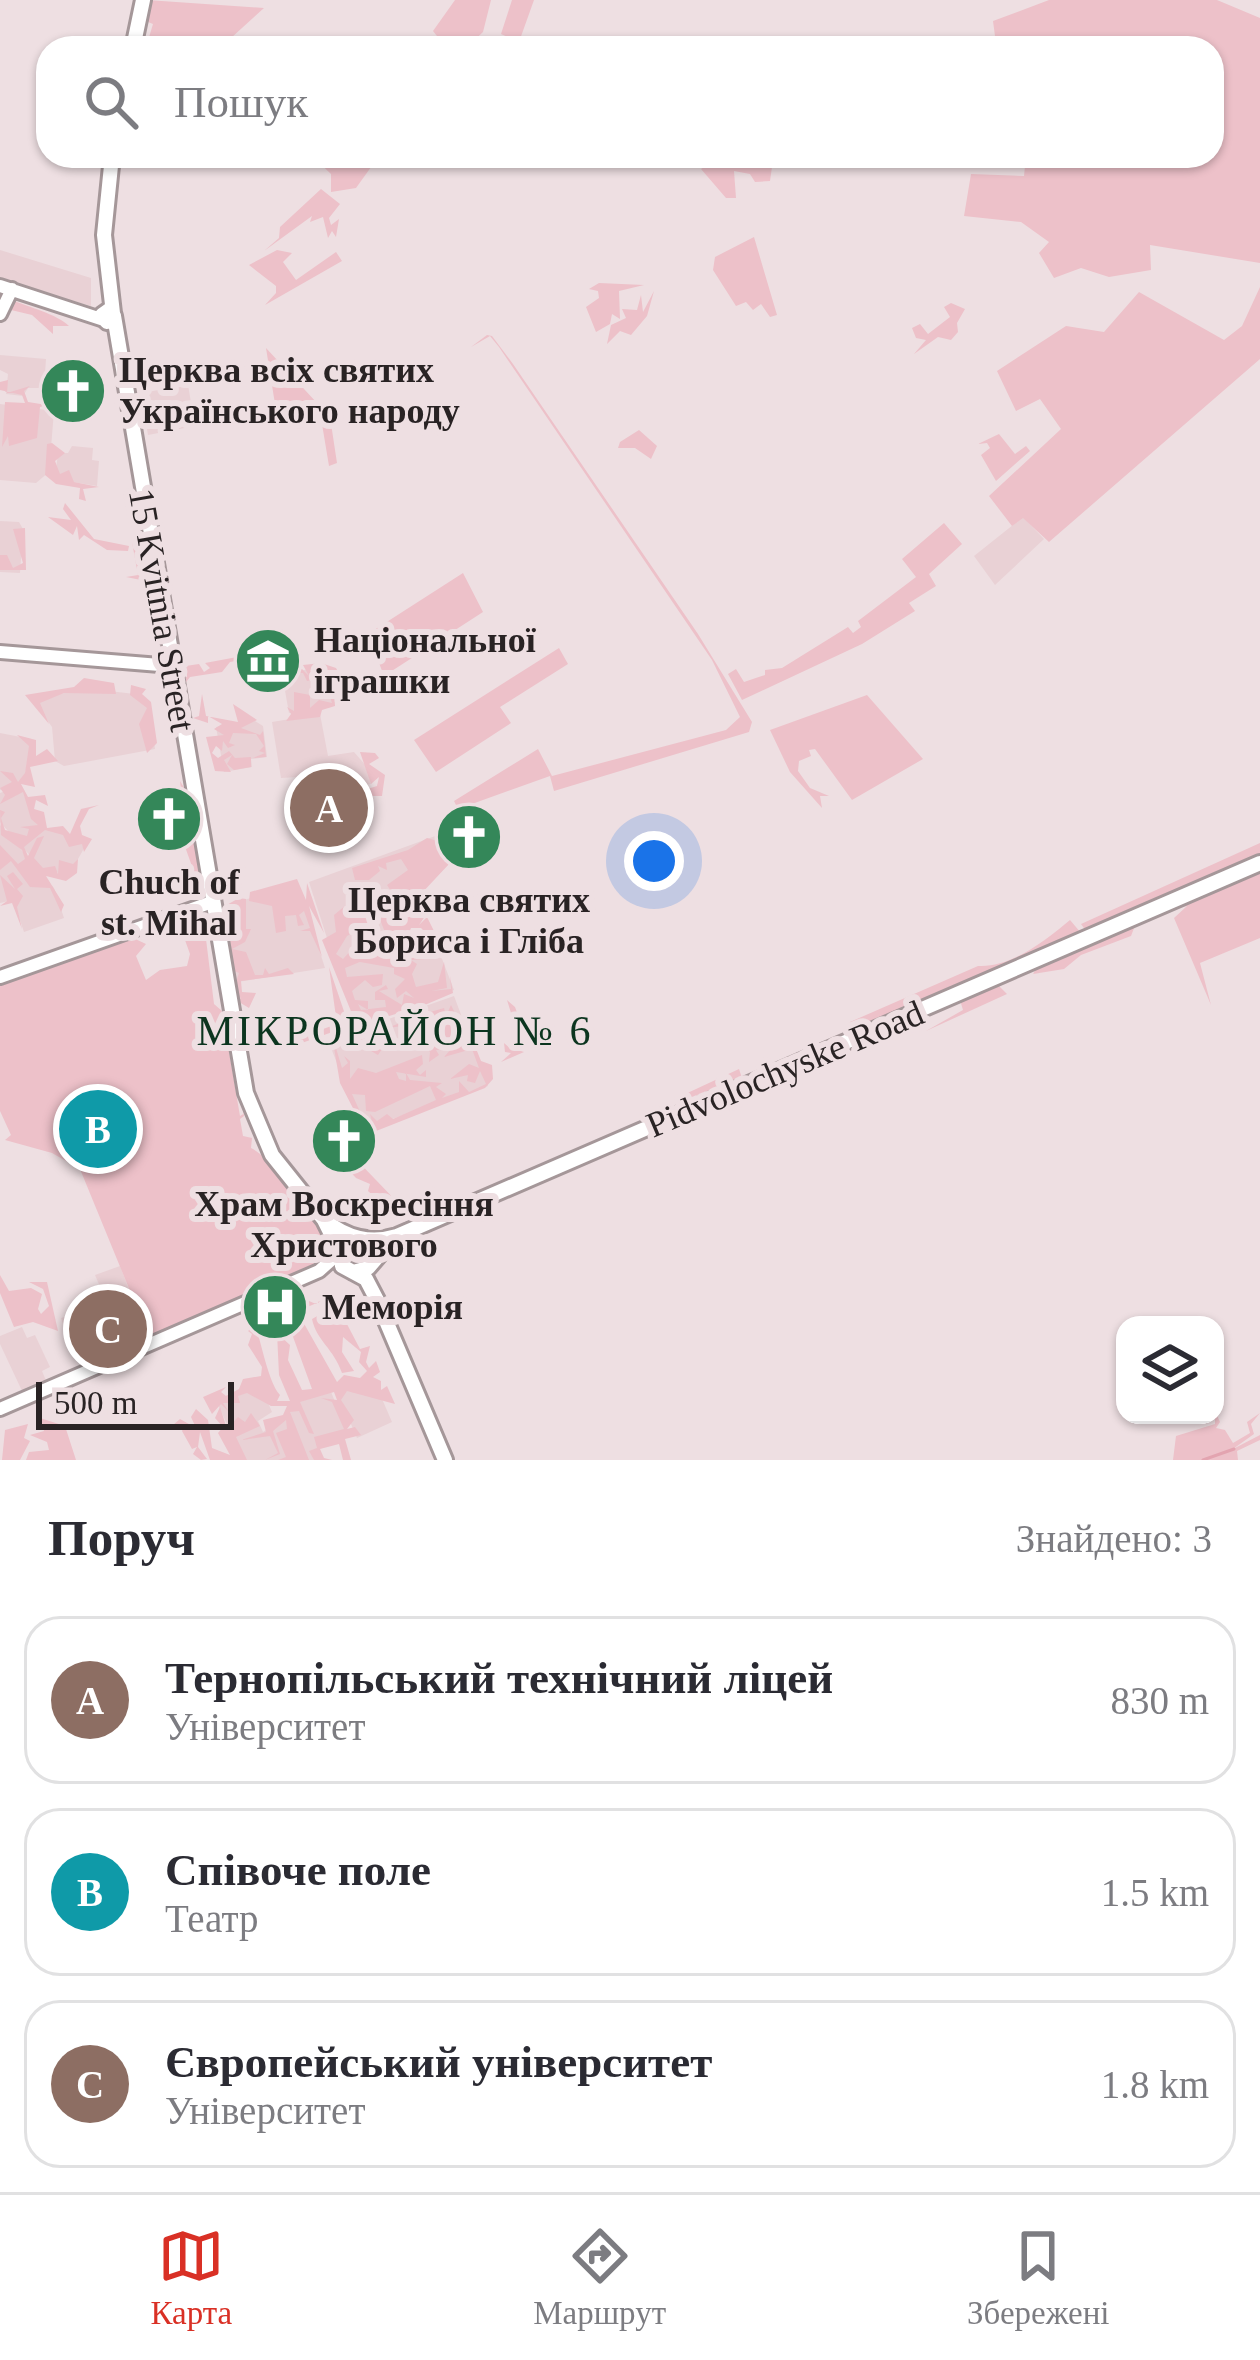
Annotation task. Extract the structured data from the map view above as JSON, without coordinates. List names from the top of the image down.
{
  "streets": {
    "highway": ["15 Kvitnia Street", "Pidvolochyske Road"]
  },
  "crossings": [
    ["15 Kvitnia Street", "Pidvolochyske Road"]
  ],
  "districts": ["МІКРОРАЙОН № 6"],
  "places": {
    "church": [
      "Церква всіх святих Українського народу",
      "Chuch of st. Mihal",
      "Церква святих Бориса і Гліба",
      "Храм Воскресіння Христового"
    ],
    "museum": ["Національної іграшки"],
    "hospital": ["Меморія"]
  },
  "scale_bar": "500 m",
  "page": {
    "search": "Пошук",
    "pins": ["A", "B", "C"],
    "scale": "500 m",
    "heading": ["Поруч", "Знайдено: 3"],
    "list": [
      {
        "mark": "A",
        "name": "Тернопільський технічний ліцей",
        "note": "Університет",
        "value": "830 m"
      },
      {
        "mark": "B",
        "name": "Співоче поле",
        "note": "Театр",
        "value": "1.5 km"
      },
      {
        "mark": "C",
        "name": "Європейський університет",
        "note": "Університет",
        "value": "1.8 km"
      }
    ],
    "nav": ["Карта", "Маршрут", "Збережені"]
  }
}
